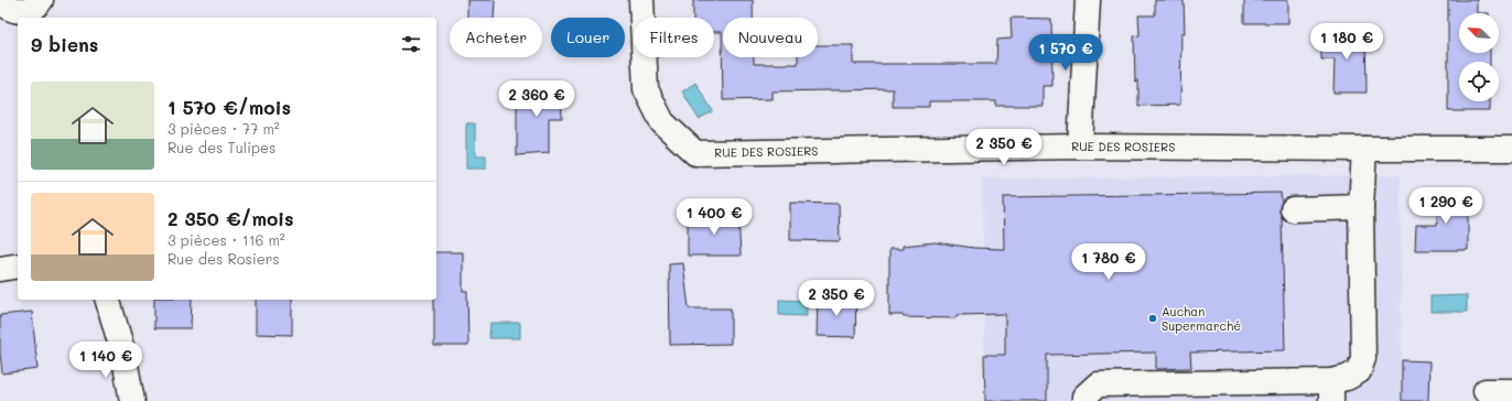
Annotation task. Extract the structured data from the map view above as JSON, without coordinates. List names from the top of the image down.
{
  "streets": {
    "street": ["RUE DES ROSIERS"]
  },
  "places": ["Auchan Supermarché"],
  "north": "top left",
  "page": {
    "chip": [
      "Acheter",
      "Louer",
      "Filtres",
      "Nouveau"
    ],
    "heading": "9 biens",
    "price": [
      "1 180 €",
      "1 570 €",
      "2 360 €",
      "2 350 €",
      "1 290 €",
      "1 400 €",
      "1 780 €",
      "2 350 €",
      "1 140 €"
    ],
    "list": [
      {
        "name": "1 570 €/mois",
        "note": "3 pièces · 77 m² · Rue des Tulipes"
      },
      {
        "name": "2 350 €/mois",
        "note": "3 pièces · 116 m² · Rue des Rosiers"
      }
    ]
  }
}
